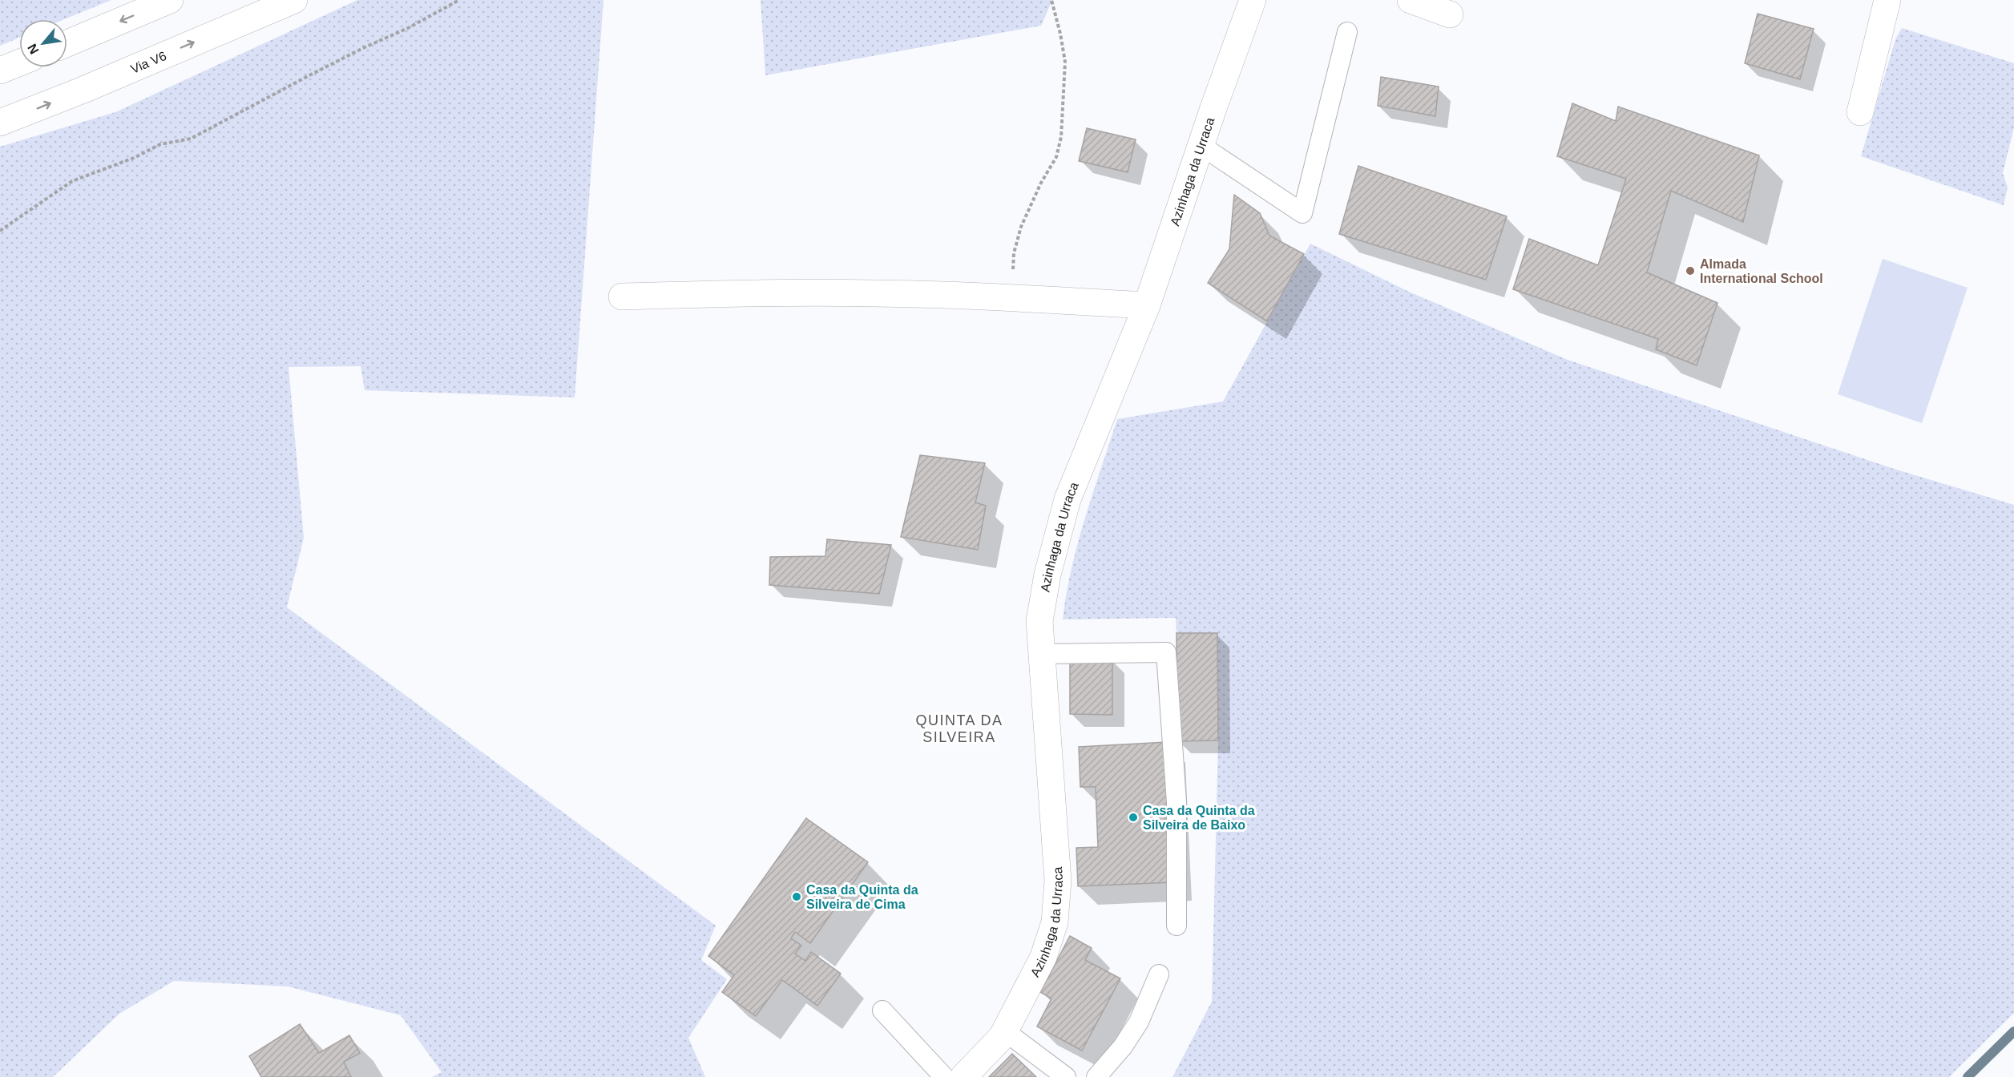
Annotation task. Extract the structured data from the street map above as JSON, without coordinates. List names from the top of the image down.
{
  "streets": {
    "street": ["Via V6", "Azinhaga da Urraca"]
  },
  "districts": ["QUINTA DA SILVEIRA"],
  "places": ["Almada International School", "Casa da Quinta da Silveira de Baixo", "Casa da Quinta da Silveira de Cima"],
  "north": "bottom left"
}
